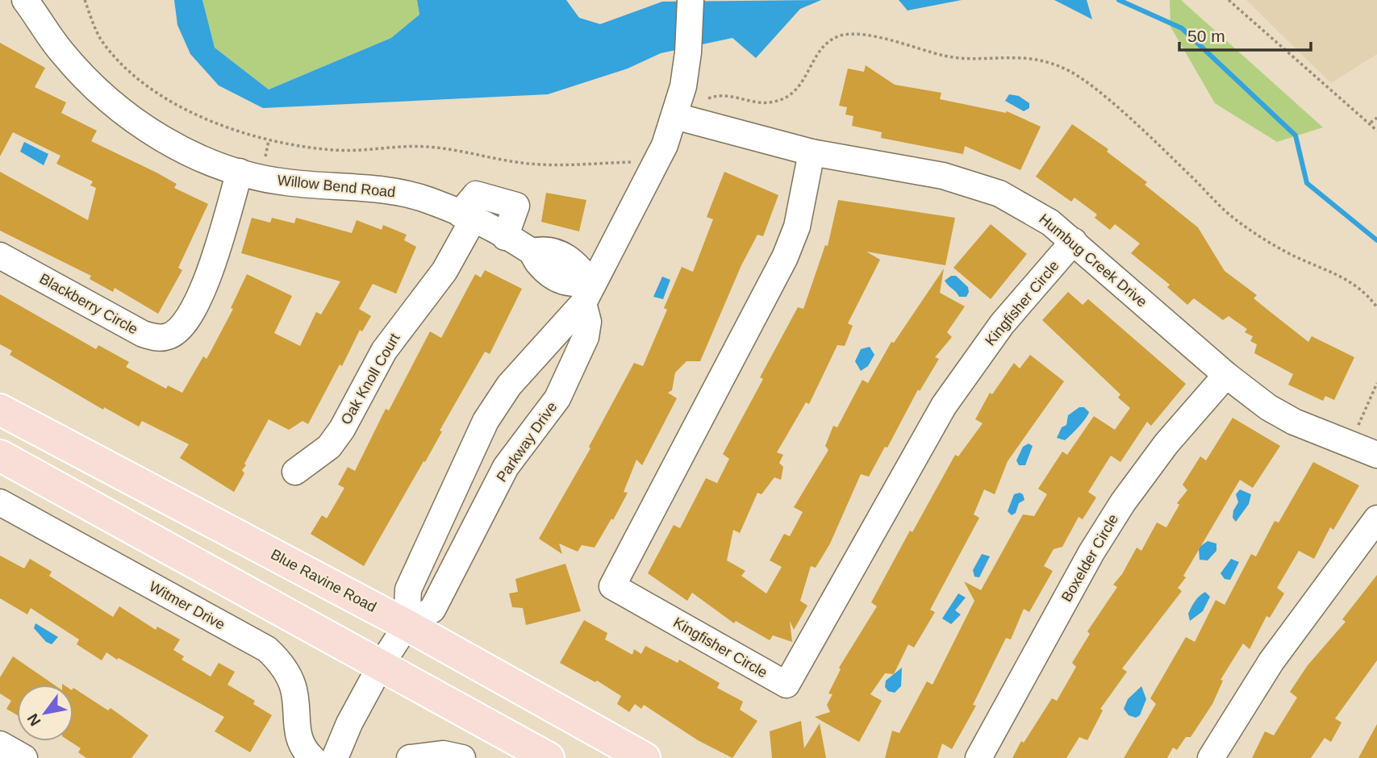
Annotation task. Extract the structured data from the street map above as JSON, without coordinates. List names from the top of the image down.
{
  "streets": {
    "main road": ["Blue Ravine Road"],
    "street": [
      "Willow Bend Road",
      "Humbug Creek Drive",
      "Kingfisher Circle",
      "Blackberry Circle",
      "Oak Knoll Court",
      "Parkway Drive",
      "Boxelder Circle",
      "Witmer Drive"
    ]
  },
  "crossings": [
    ["Willow Bend Road", "Blackberry Circle"],
    ["Willow Bend Road", "Oak Knoll Court"],
    ["Willow Bend Road", "Parkway Drive"],
    ["Humbug Creek Drive", "Kingfisher Circle"],
    ["Humbug Creek Drive", "Parkway Drive"],
    ["Humbug Creek Drive", "Boxelder Circle"],
    ["Parkway Drive", "Blue Ravine Road"]
  ],
  "scale_bar": "50 m",
  "north": "bottom left"
}
